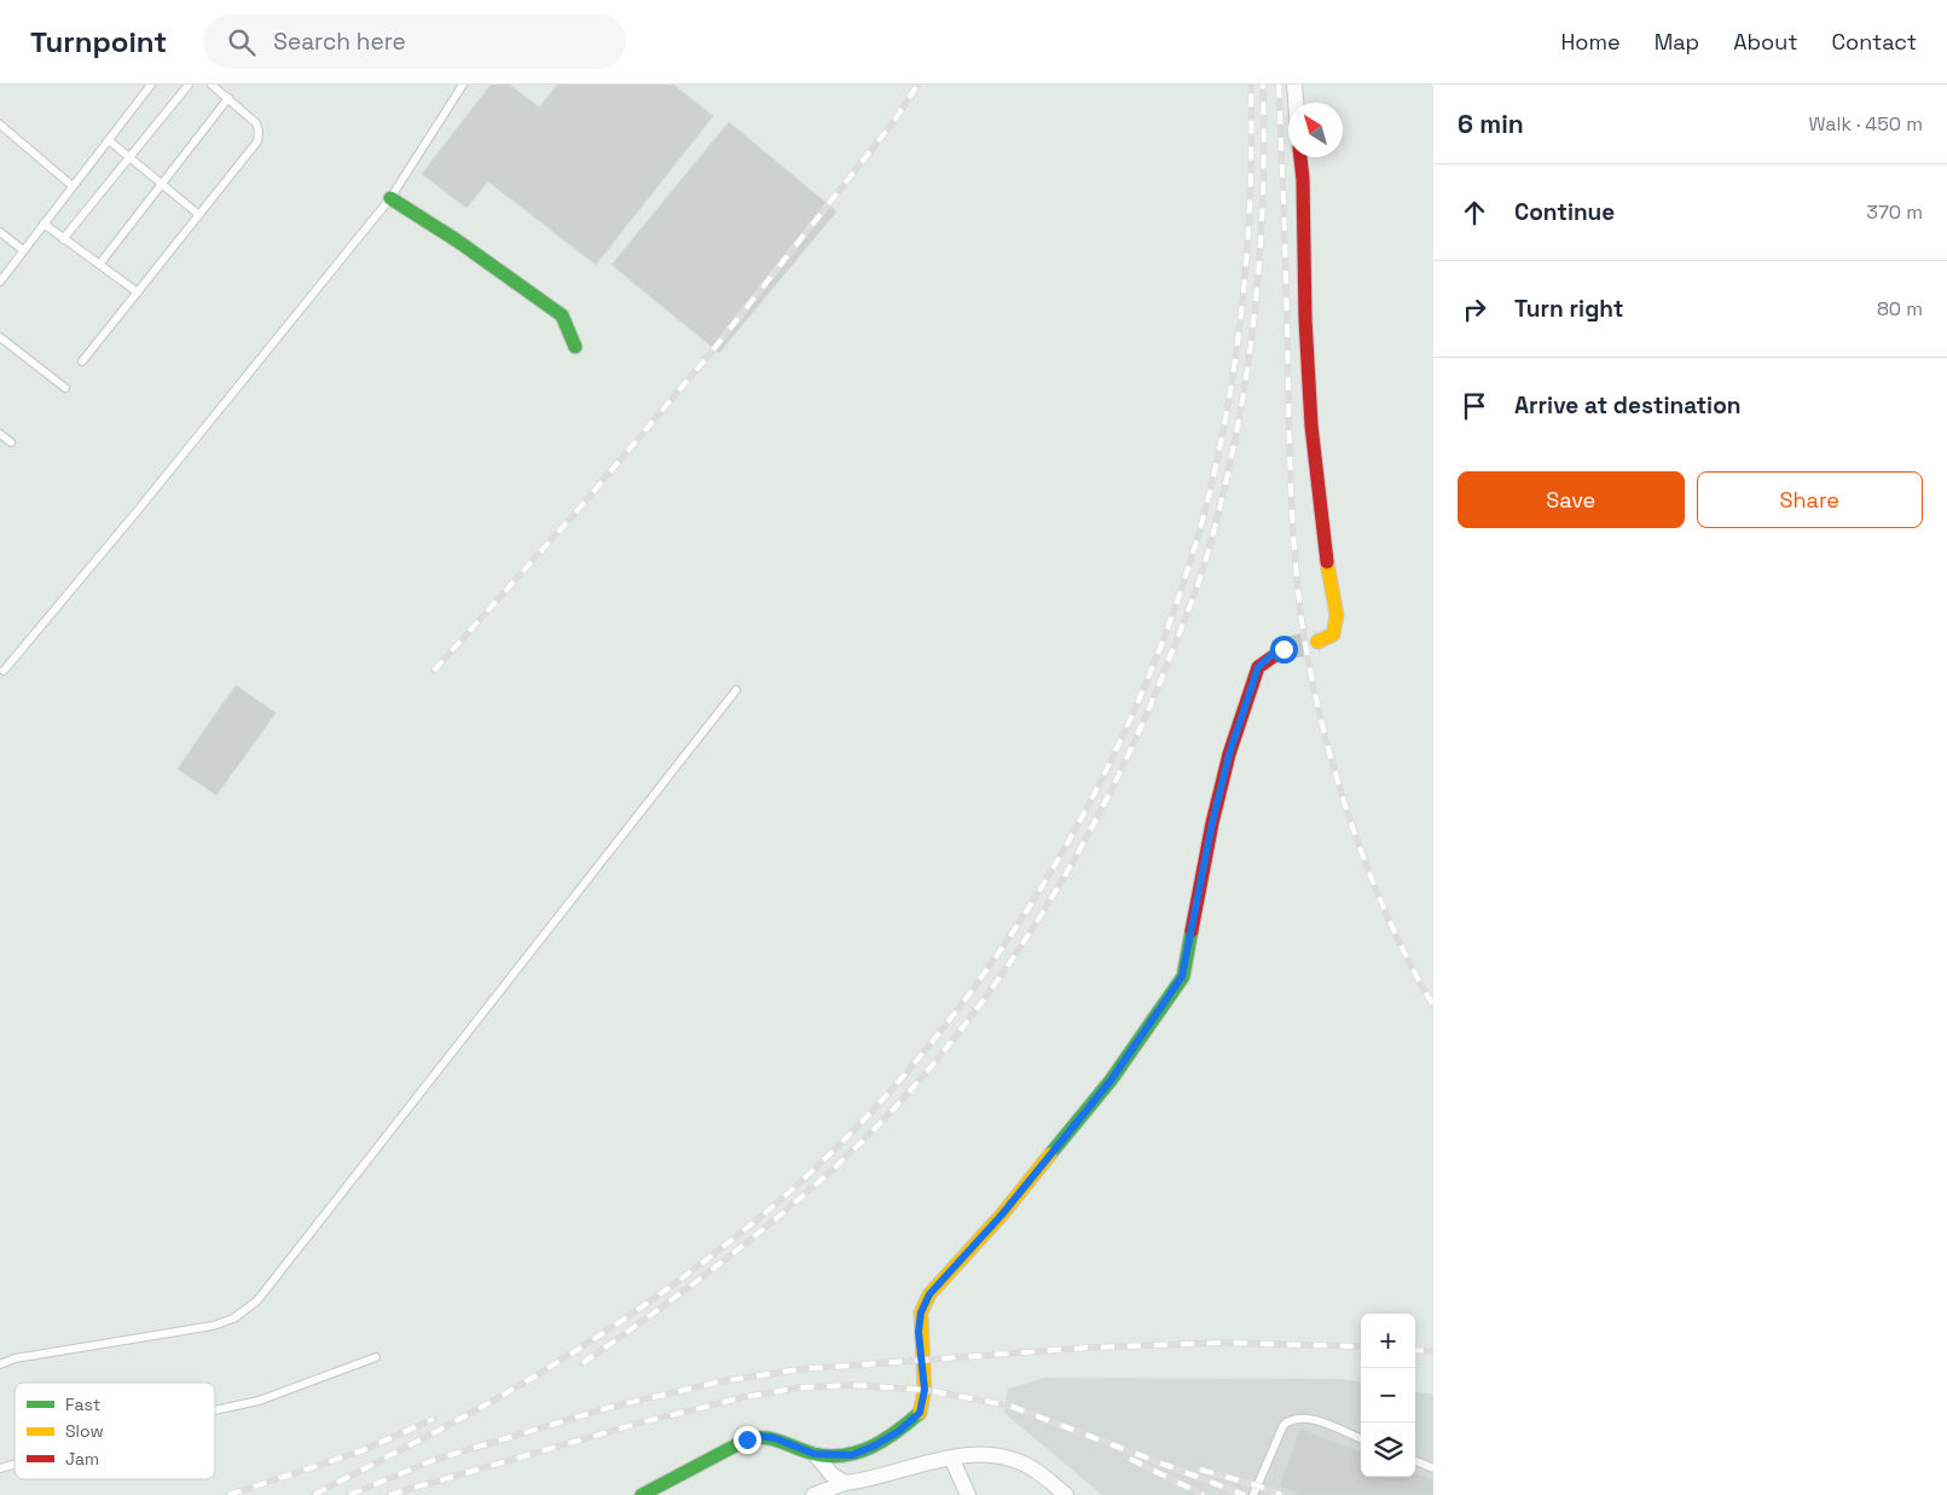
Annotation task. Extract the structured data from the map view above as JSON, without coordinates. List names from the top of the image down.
{
  "legend": ["Fast", "Slow", "Jam"],
  "north": "top left",
  "page": {
    "header": "Turnpoint",
    "search": "Search here",
    "nav": [
      "Home",
      "Map",
      "About",
      "Contact"
    ],
    "heading": ["6 min", "Walk · 450 m"],
    "list": [
      ["Continue", "370 m"],
      ["Turn right", "80 m"],
      "Arrive at destination"
    ],
    "buttons": ["Save", "Share"],
    "map_buttons": ["+", "−"]
  }
}
